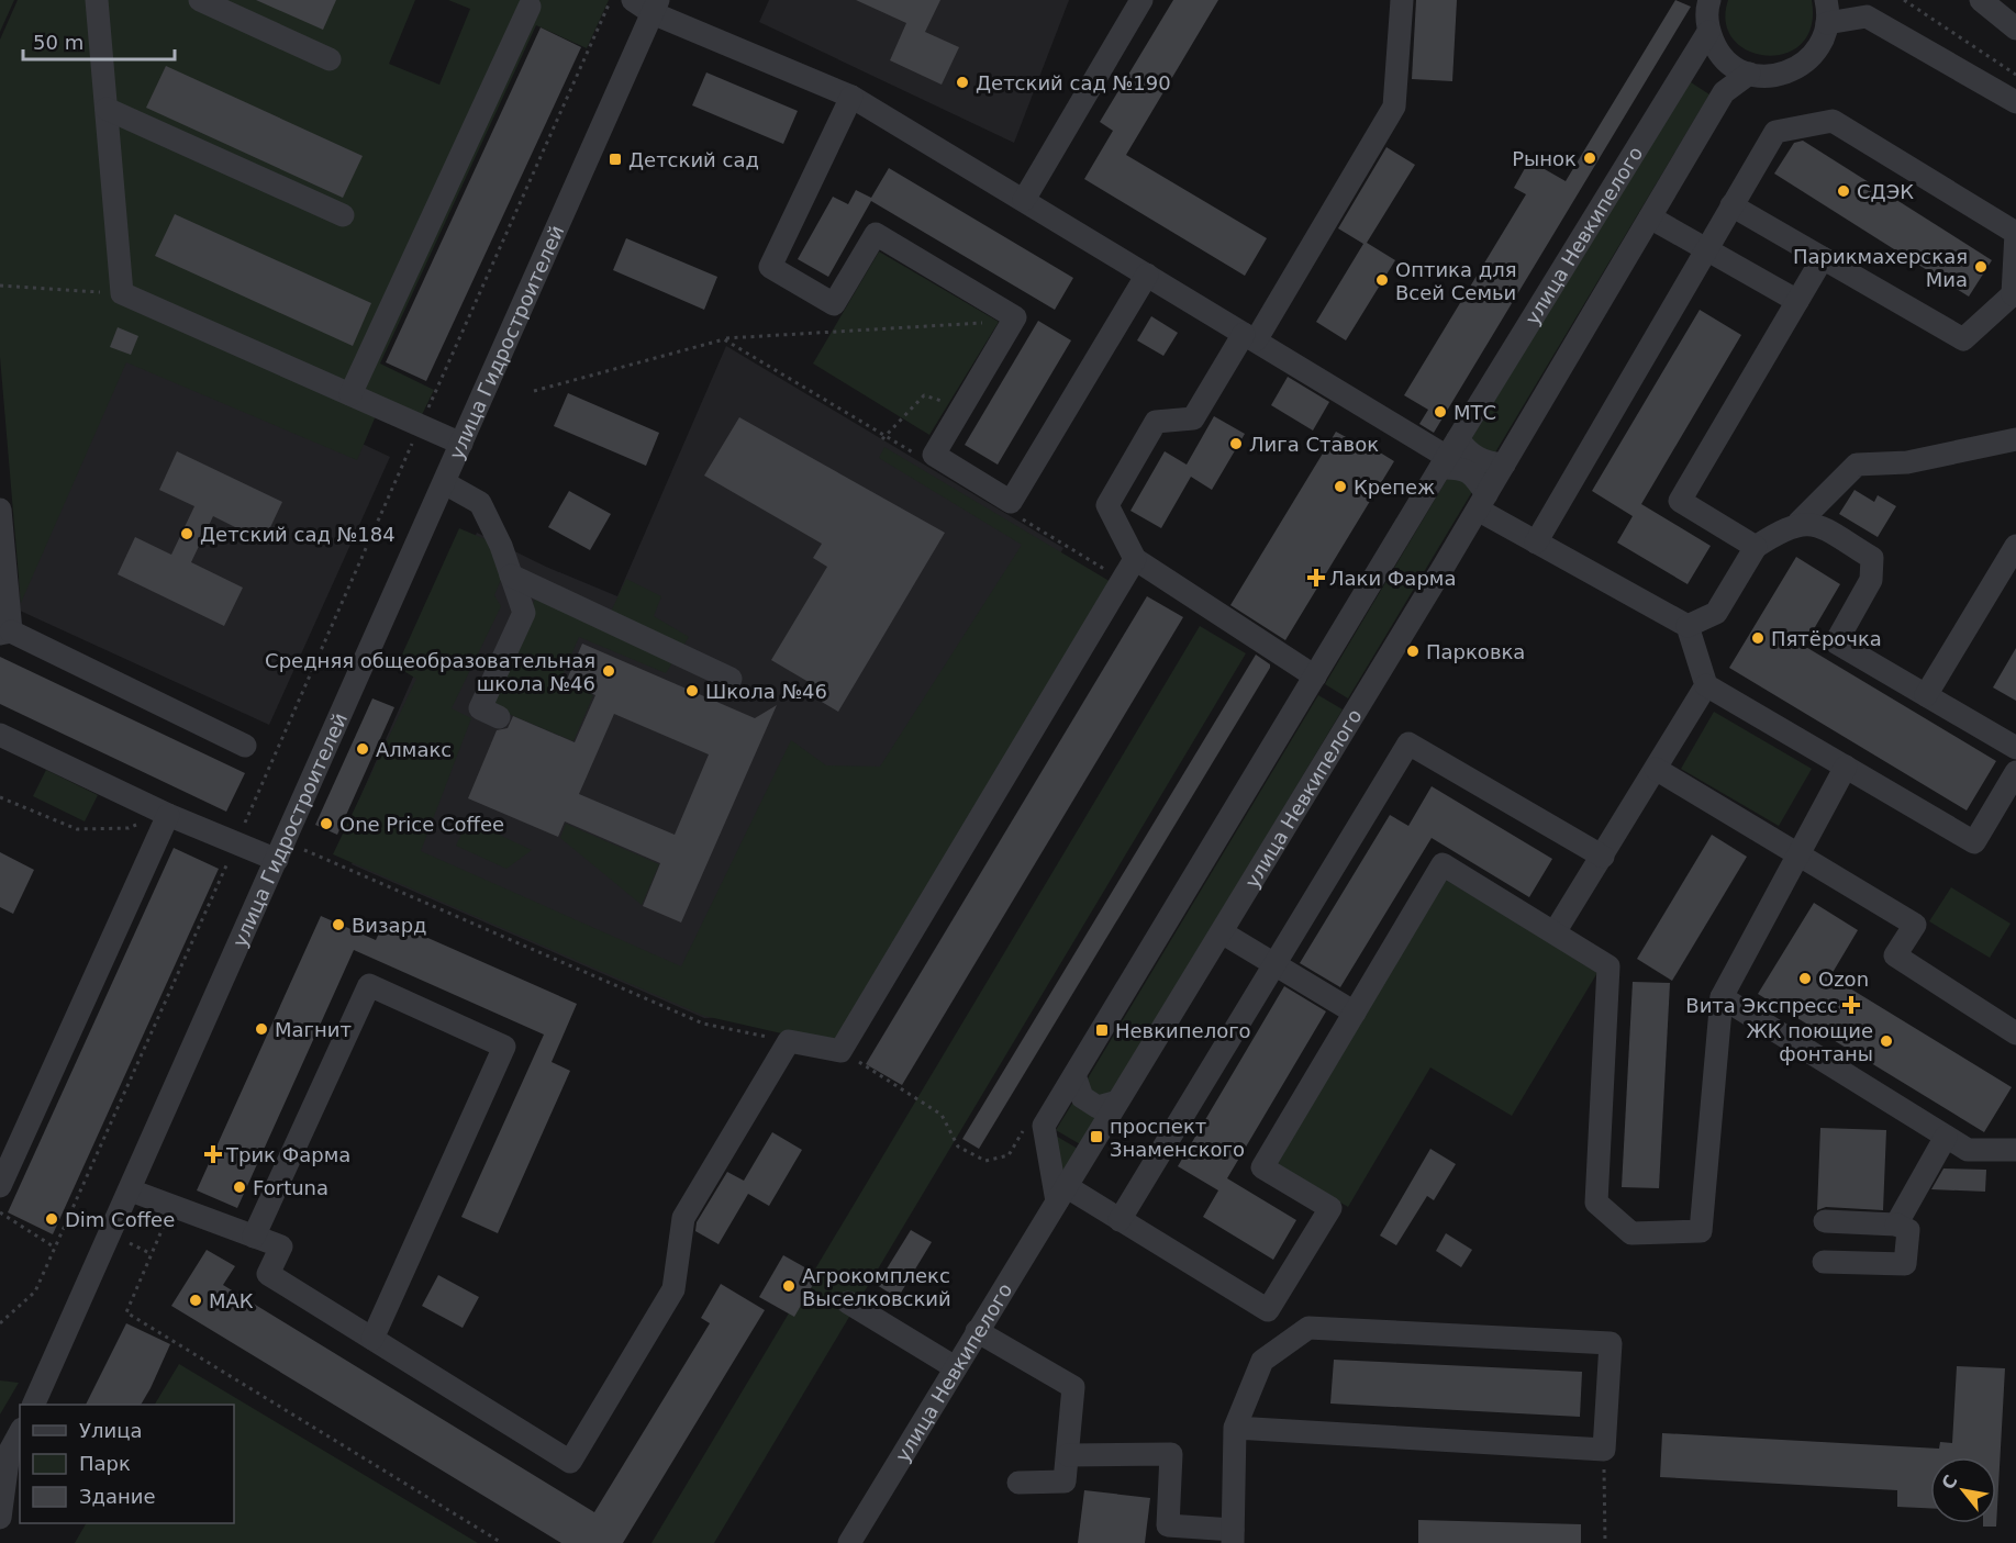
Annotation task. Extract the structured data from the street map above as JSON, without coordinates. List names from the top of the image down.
{
  "streets": {
    "street": ["улица Невкипелого", "улица Гидростроителей"]
  },
  "places": {
    "other": [
      "Детский сад №190",
      "Рынок",
      "СДЭК",
      "Парикмахерская Миа",
      "Оптика для Всей Семьи",
      "МТС",
      "Лига Ставок",
      "Крепеж",
      "Детский сад №184",
      "Пятёрочка",
      "Парковка",
      "Средняя общеобразовательная школа №46",
      "Школа №46",
      "Алмакс",
      "One Price Coffee",
      "Визард",
      "Ozon",
      "Магнит",
      "ЖК поющие фонтаны",
      "Fortuna",
      "Dim Coffee",
      "Агрокомплекс Выселковский",
      "МАК"
    ],
    "transit": ["Детский сад", "Невкипелого", "проспект Знаменского"],
    "health": ["Лаки Фарма", "Вита Экспресс", "Трик Фарма"]
  },
  "legend": ["Улица", "Парк", "Здание"],
  "scale_bar": "50 m",
  "north": "top left"
}
